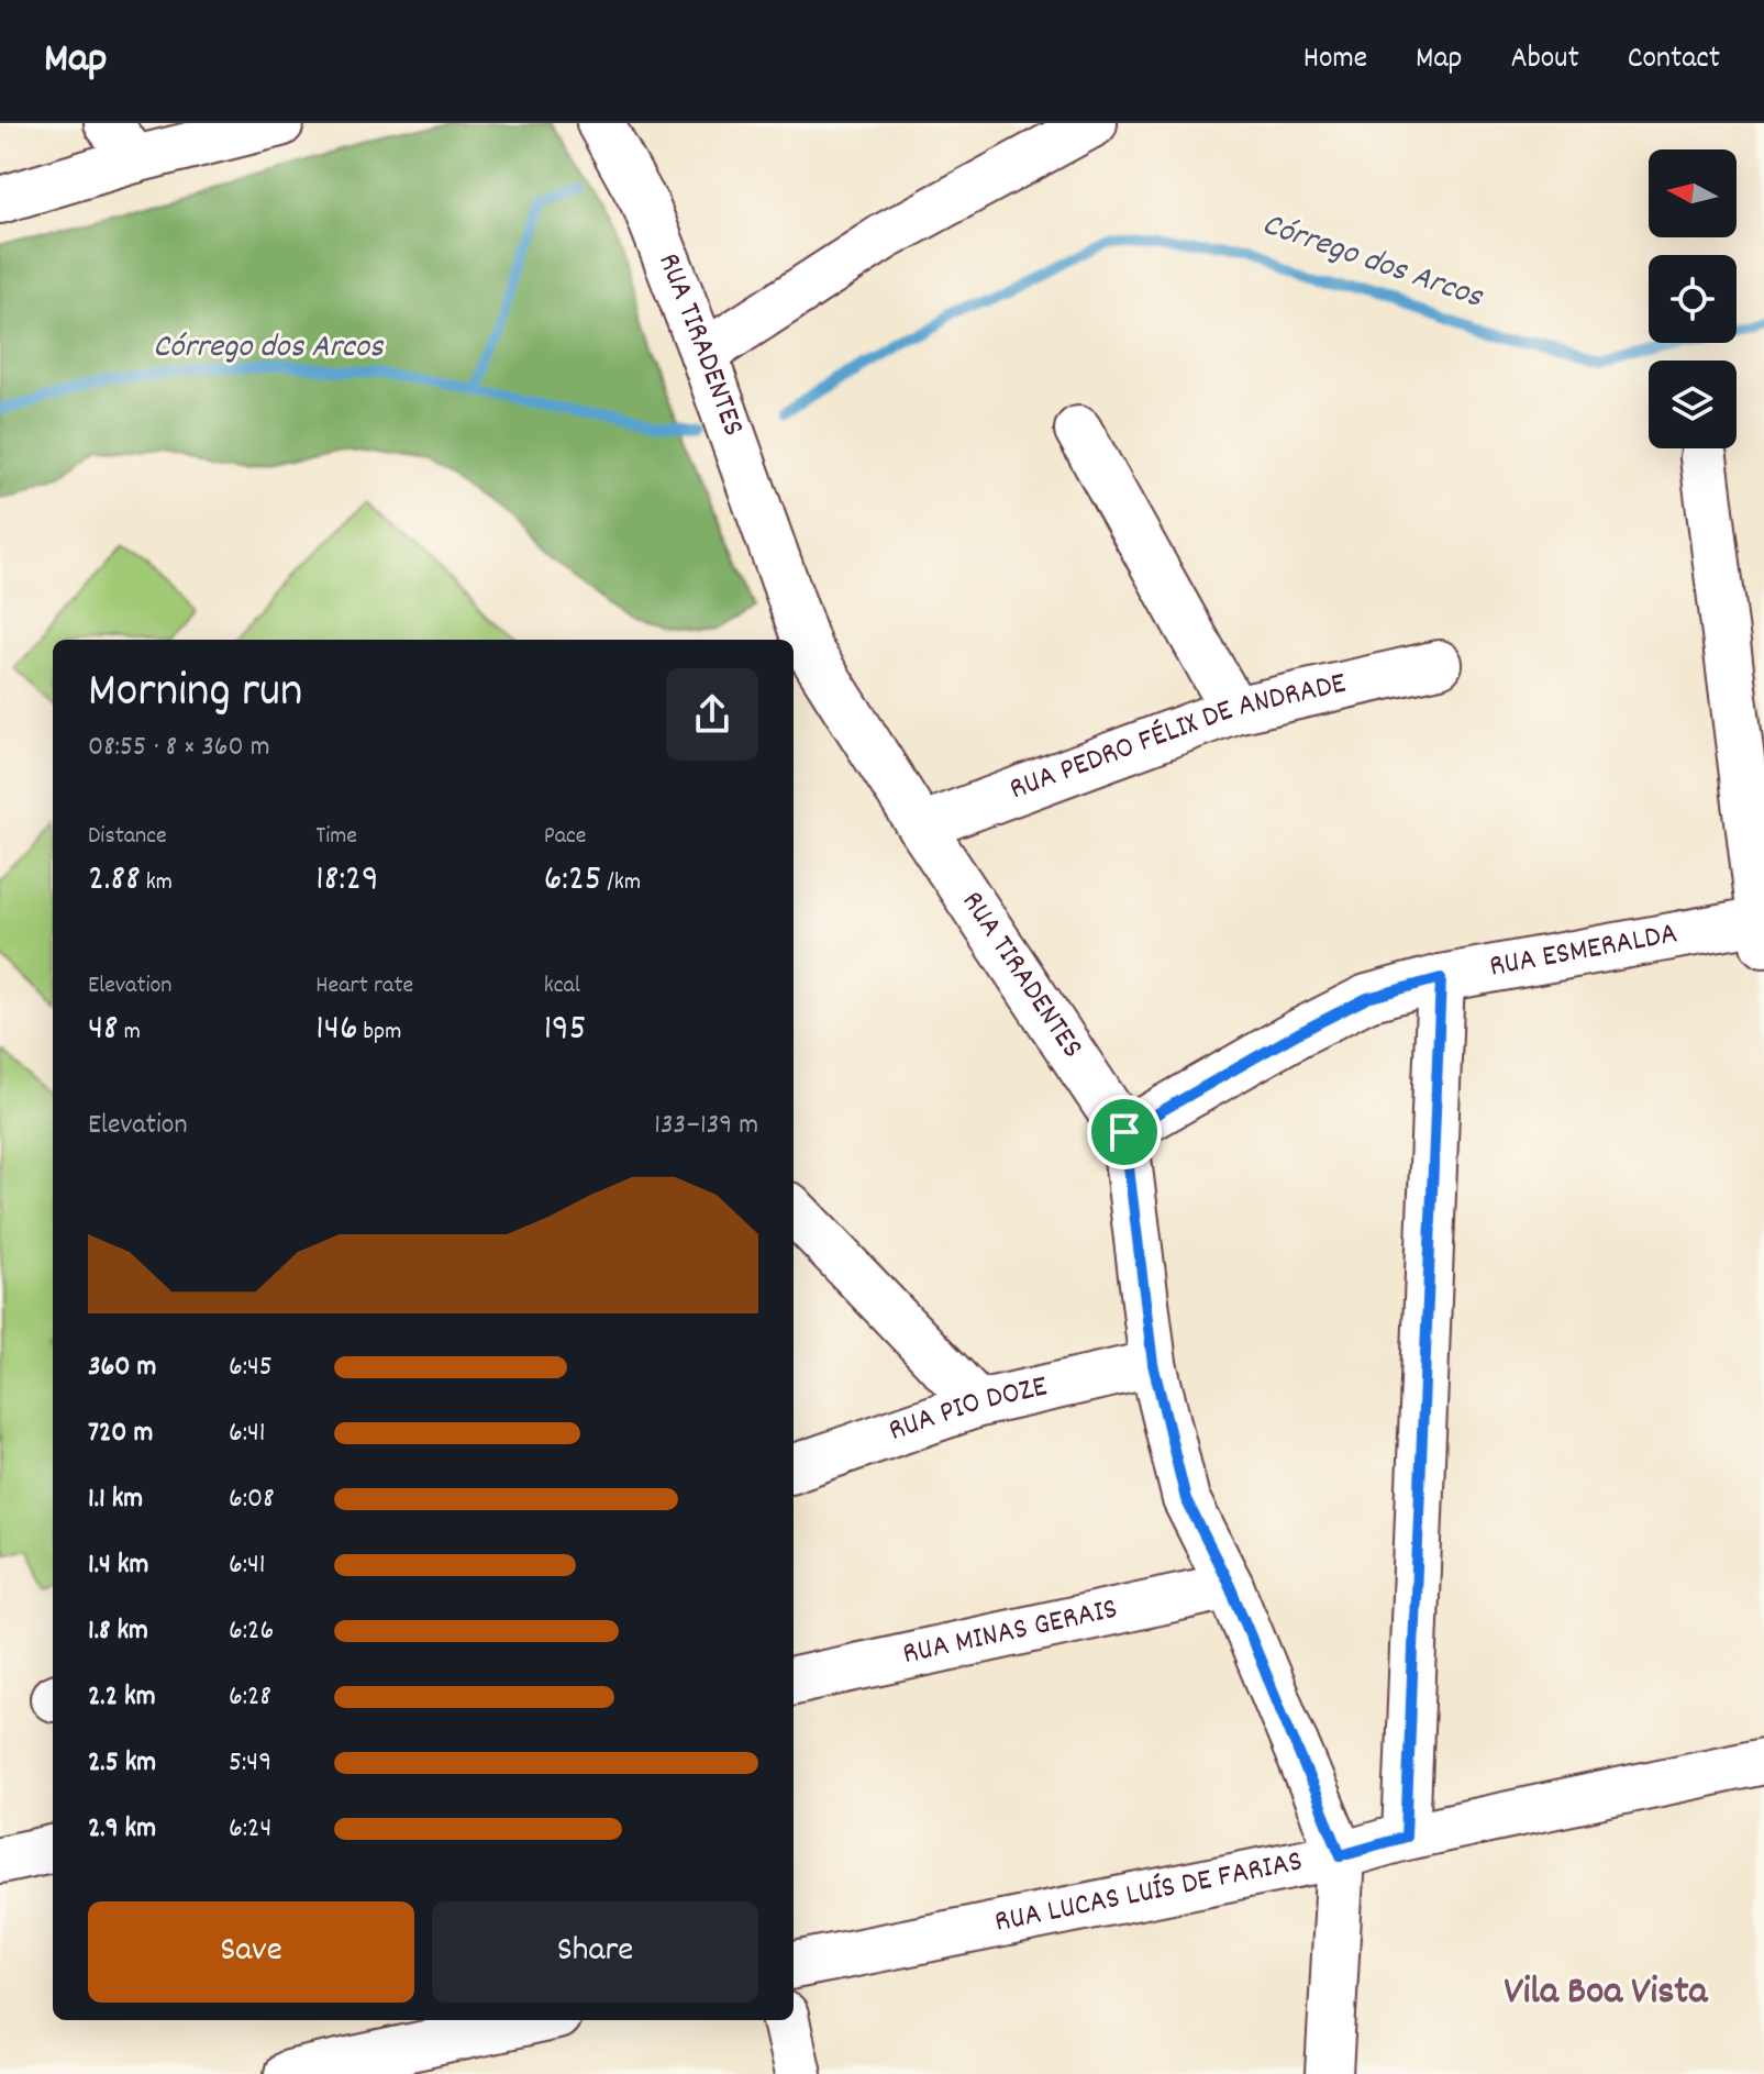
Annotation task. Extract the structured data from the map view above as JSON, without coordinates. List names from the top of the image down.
{
  "streets": {
    "street": [
      "RUA TIRADENTES",
      "RUA PEDRO FÉLIX DE ANDRADE",
      "RUA ESMERALDA",
      "RUA PIO DOZE",
      "RUA MINAS GERAIS",
      "RUA LUCAS LUÍS DE FARIAS"
    ]
  },
  "crossings": [
    ["RUA TIRADENTES", "RUA PEDRO FÉLIX DE ANDRADE"],
    ["RUA TIRADENTES", "RUA ESMERALDA"],
    ["RUA TIRADENTES", "RUA PIO DOZE"],
    ["RUA TIRADENTES", "RUA MINAS GERAIS"],
    ["RUA TIRADENTES", "RUA LUCAS LUÍS DE FARIAS"]
  ],
  "districts": ["Vila Boa Vista"],
  "water": ["Córrego dos Arcos"],
  "north": "left",
  "page": {
    "header": "Map",
    "nav": [
      "Home",
      "Map",
      "About",
      "Contact"
    ],
    "heading": ["Morning run", "08:55 · 8 × 360 m"],
    "stats": [
      ["Distance", "2.88 km"],
      ["Time", "18:29"],
      ["Pace", "6:25 /km"],
      ["Elevation", "48 m"],
      ["Heart rate", "146 bpm"],
      ["kcal", "195"]
    ],
    "chart": ["Elevation", "133–139 m"],
    "list": [
      {
        "name": "360 m",
        "note": "6:45"
      },
      {
        "name": "720 m",
        "note": "6:41"
      },
      {
        "name": "1.1 km",
        "note": "6:08"
      },
      {
        "name": "1.4 km",
        "note": "6:41"
      },
      {
        "name": "1.8 km",
        "note": "6:26"
      },
      {
        "name": "2.2 km",
        "note": "6:28"
      },
      {
        "name": "2.5 km",
        "note": "5:49"
      },
      {
        "name": "2.9 km",
        "note": "6:24"
      }
    ],
    "buttons": ["Save", "Share"]
  }
}
